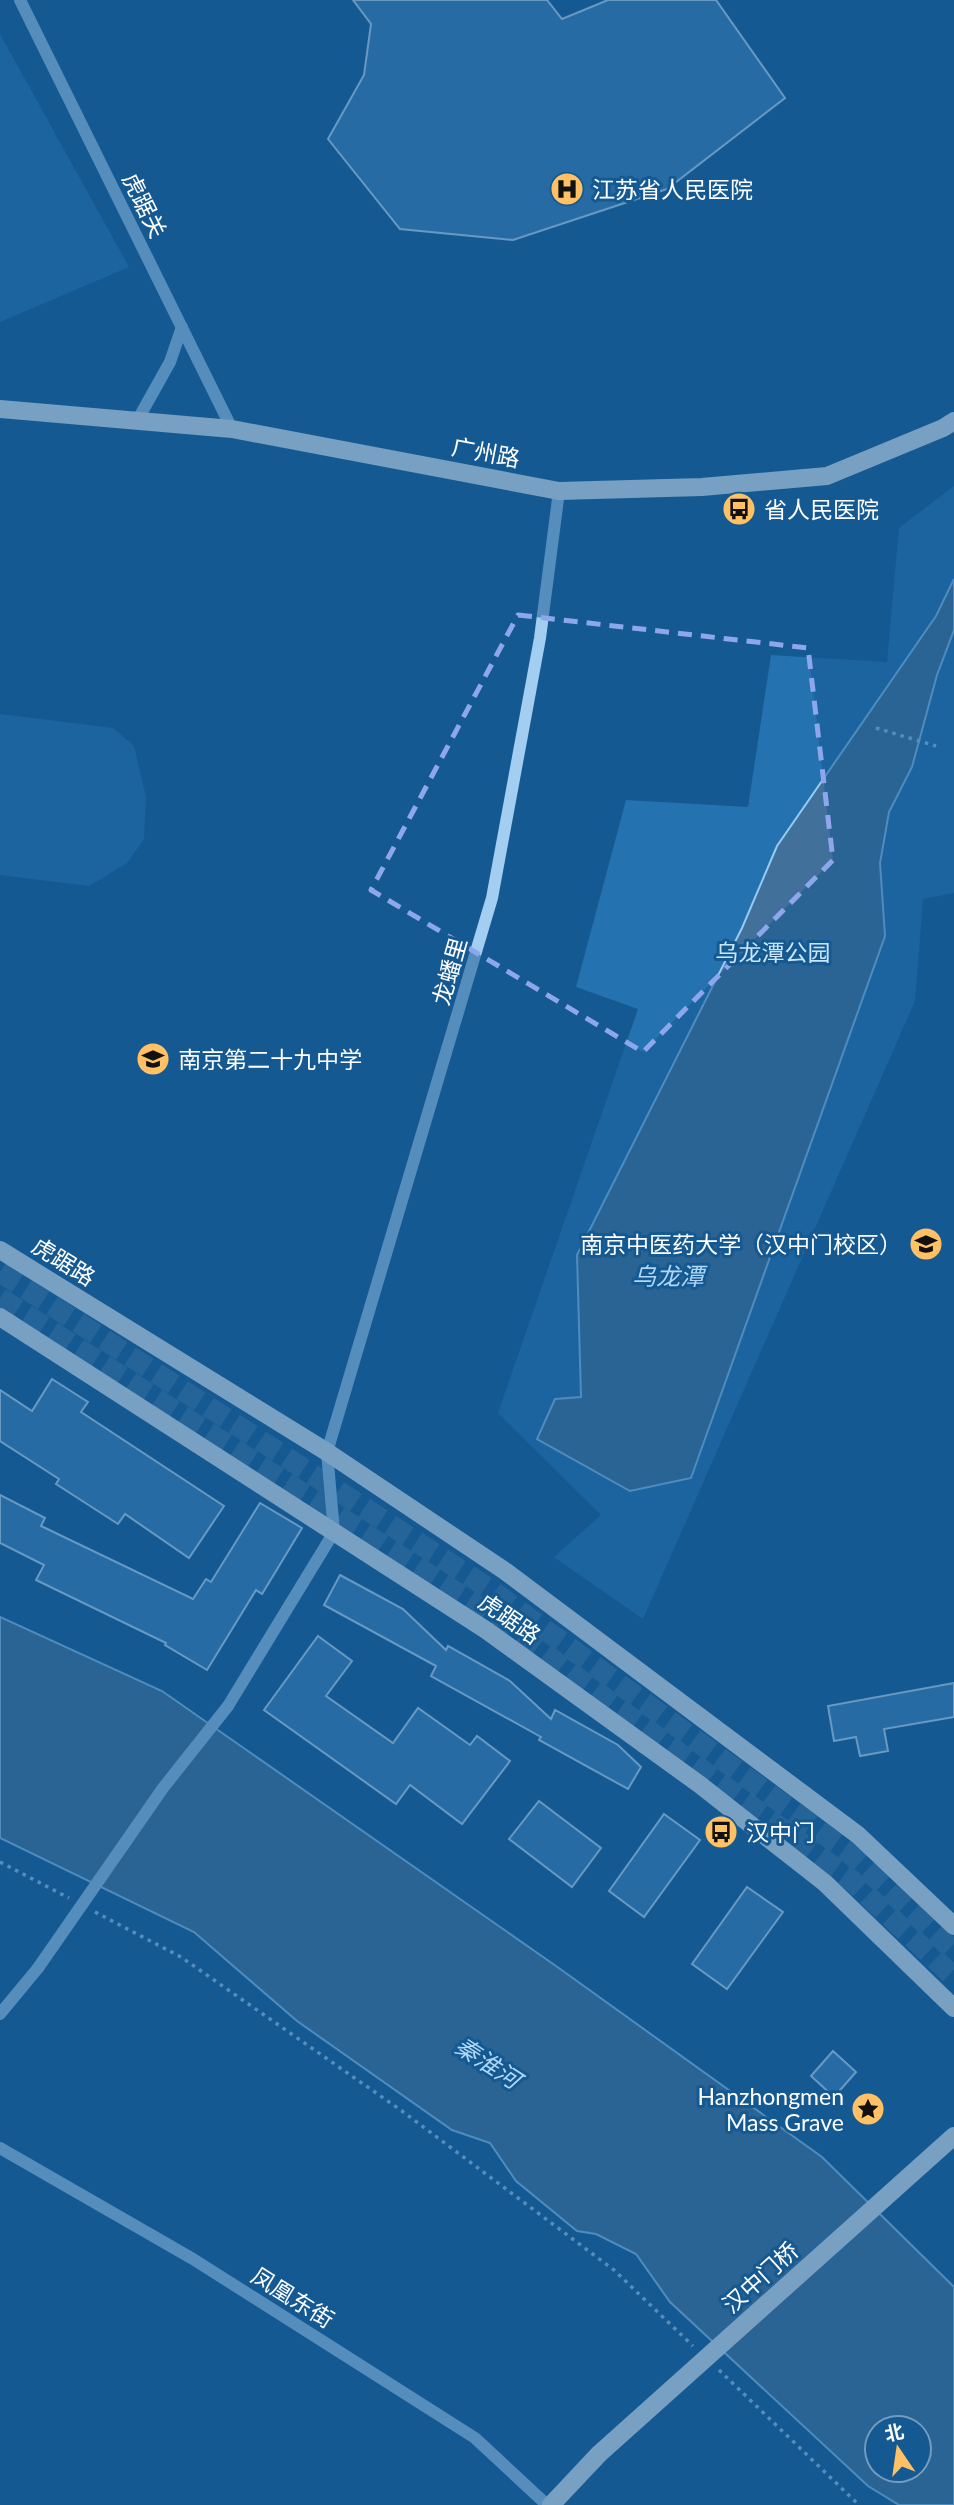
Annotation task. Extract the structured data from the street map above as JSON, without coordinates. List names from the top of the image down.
{
  "streets": {
    "main road": ["广州路", "虎踞路", "汉中门桥"],
    "street": ["虎踞关", "龙蟠里", "凤凰东街"]
  },
  "crossings": [
    ["虎踞关", "广州路"],
    ["广州路", "龙蟠里"],
    ["龙蟠里", "虎踞路"],
    ["汉中门桥", "凤凰东街"]
  ],
  "water": ["乌龙潭", "秦淮河"],
  "parks": ["乌龙潭公园"],
  "places": {
    "hospital": ["江苏省人民医院"],
    "bus stop": ["省人民医院", "汉中门"],
    "school or university": ["南京第二十九中学", "南京中医药大学（汉中门校区）"],
    "place": ["Hanzhongmen Mass Grave"]
  },
  "north": "top"
}
